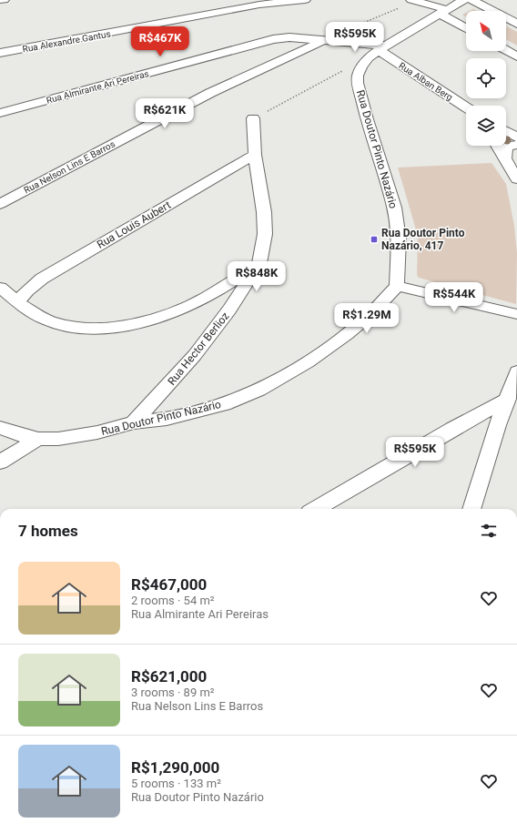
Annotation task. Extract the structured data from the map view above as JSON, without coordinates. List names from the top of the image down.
{
  "streets": {
    "street": [
      "Rua Alexandre Gantus",
      "Rua Alban Berg",
      "Rua Almirante Ari Pereiras",
      "Rua Doutor Pinto Nazário",
      "Rua Nelson Lins E Barros",
      "Rua Louis Aubert",
      "Rua Hector Berlioz"
    ]
  },
  "crossings": [
    ["Rua Alban Berg", "Rua Almirante Ari Pereiras"],
    ["Rua Alban Berg", "Rua Doutor Pinto Nazário"],
    ["Rua Almirante Ari Pereiras", "Rua Doutor Pinto Nazário"],
    ["Rua Almirante Ari Pereiras", "Rua Nelson Lins E Barros"],
    ["Rua Doutor Pinto Nazário", "Rua Hector Berlioz"],
    ["Rua Louis Aubert", "Rua Hector Berlioz"]
  ],
  "places": {
    "transit": ["Rua Doutor Pinto Nazário, 417"]
  },
  "north": "top left",
  "page": {
    "price": [
      "R$595K",
      "R$467K",
      "R$621K",
      "R$848K",
      "R$544K",
      "R$1.29M",
      "R$595K"
    ],
    "heading": "7 homes",
    "list": [
      {
        "name": "R$467,000",
        "note": "2 rooms · 54 m² · Rua Almirante Ari Pereiras"
      },
      {
        "name": "R$621,000",
        "note": "3 rooms · 89 m² · Rua Nelson Lins E Barros"
      },
      {
        "name": "R$1,290,000",
        "note": "5 rooms · 133 m² · Rua Doutor Pinto Nazário"
      }
    ]
  }
}
